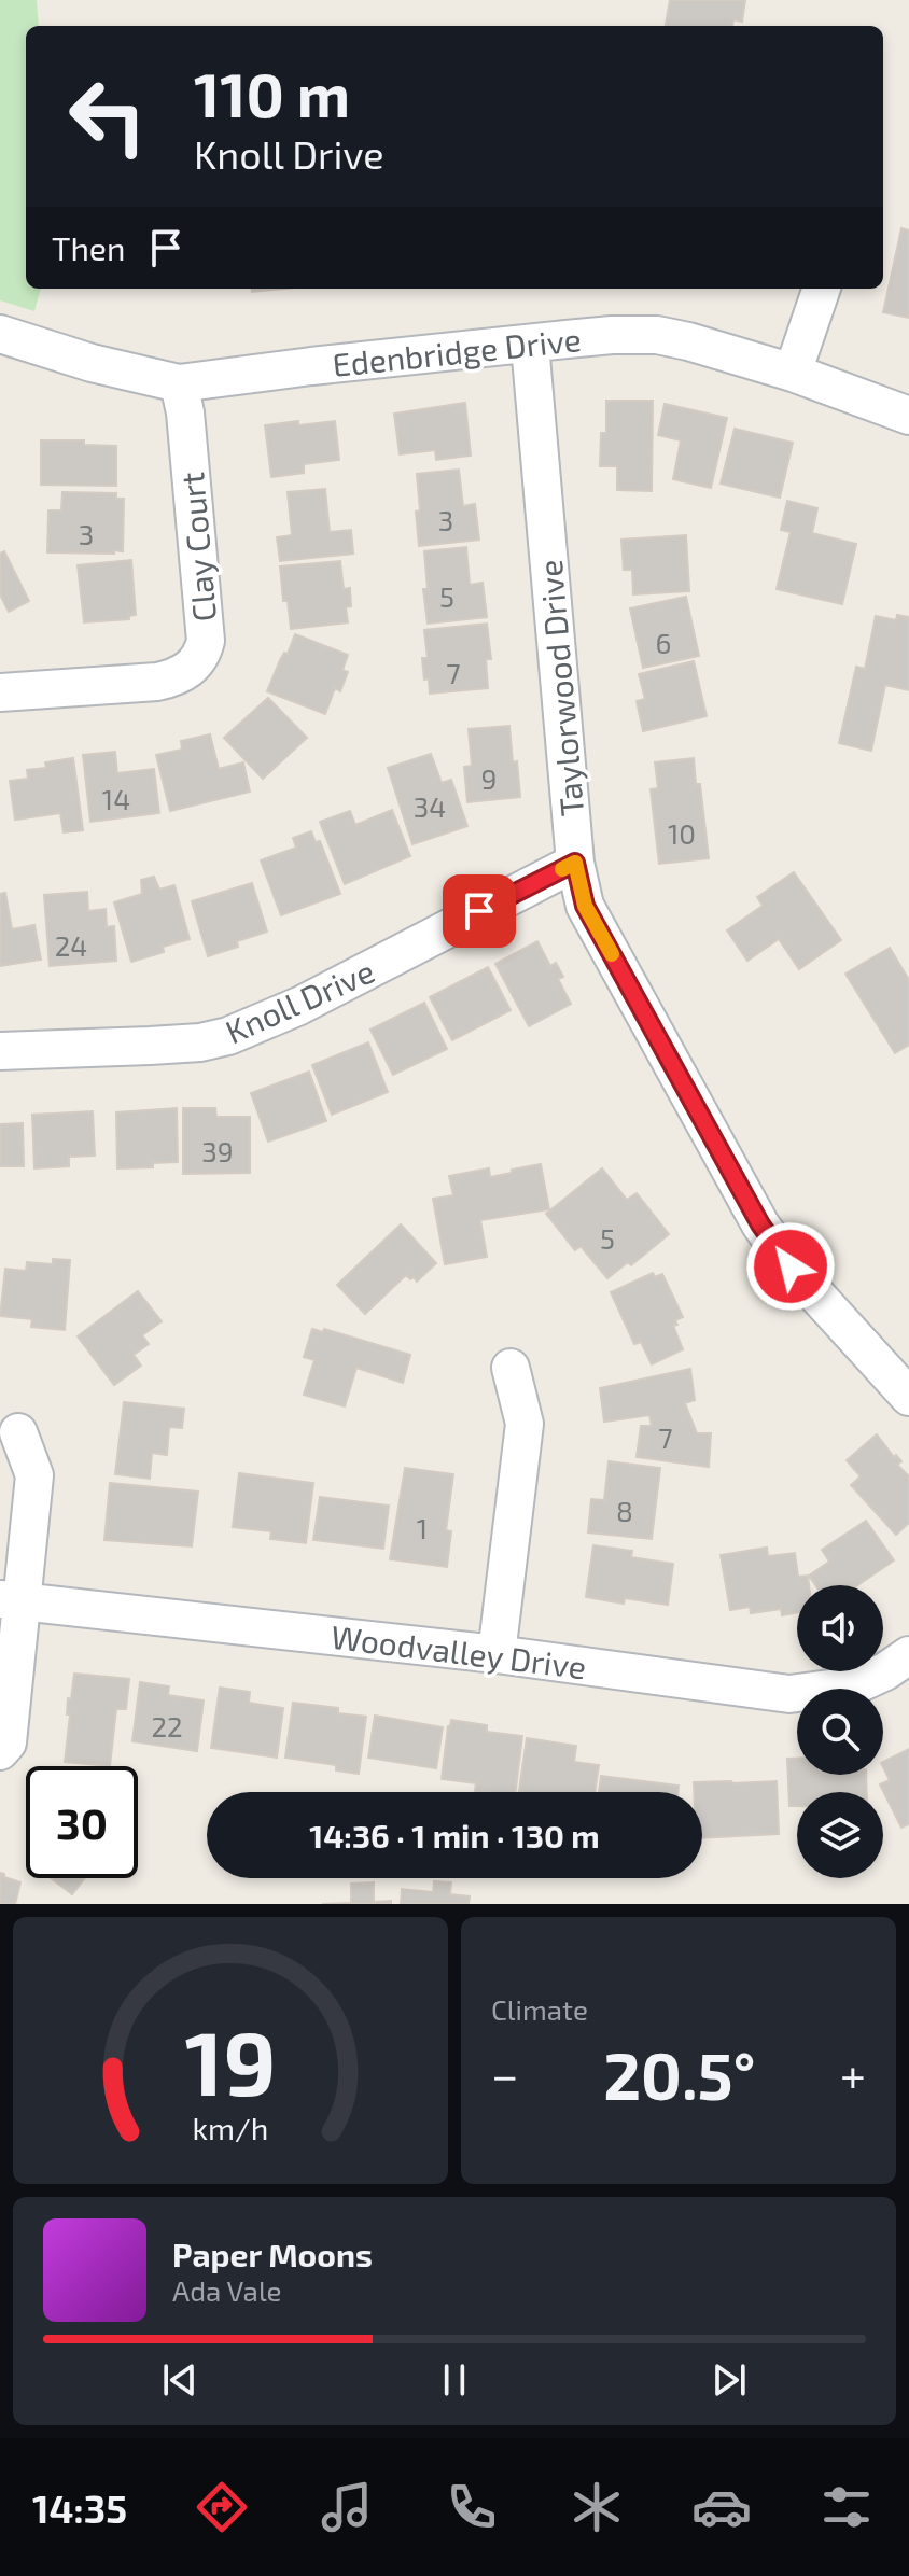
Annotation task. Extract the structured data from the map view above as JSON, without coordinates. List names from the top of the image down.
{
  "streets": {
    "street": [
      "Edenbridge Drive",
      "Clay Court",
      "Taylorwood Drive",
      "Knoll Drive",
      "Woodvalley Drive"
    ]
  },
  "crossings": [
    ["Edenbridge Drive", "Clay Court"],
    ["Edenbridge Drive", "Taylorwood Drive"],
    ["Taylorwood Drive", "Knoll Drive"]
  ],
  "house_numbers": [
    "3",
    "3",
    "5",
    "6",
    "7",
    "9",
    "14",
    "34",
    "10",
    "24",
    "39",
    "5",
    "7",
    "8",
    "1",
    "22"
  ],
  "page": {
    "turn": ["110 m", "Knoll Drive"],
    "then": "Then",
    "limit": "30",
    "trip": "14:36 · 1 min · 130 m",
    "tile": "Climate",
    "heat": ["−", "20.5°", "+"],
    "song": ["Paper Moons", "Ada Vale"],
    "tabs": "14:35",
    "gauge": ["19", "km/h"]
  }
}
